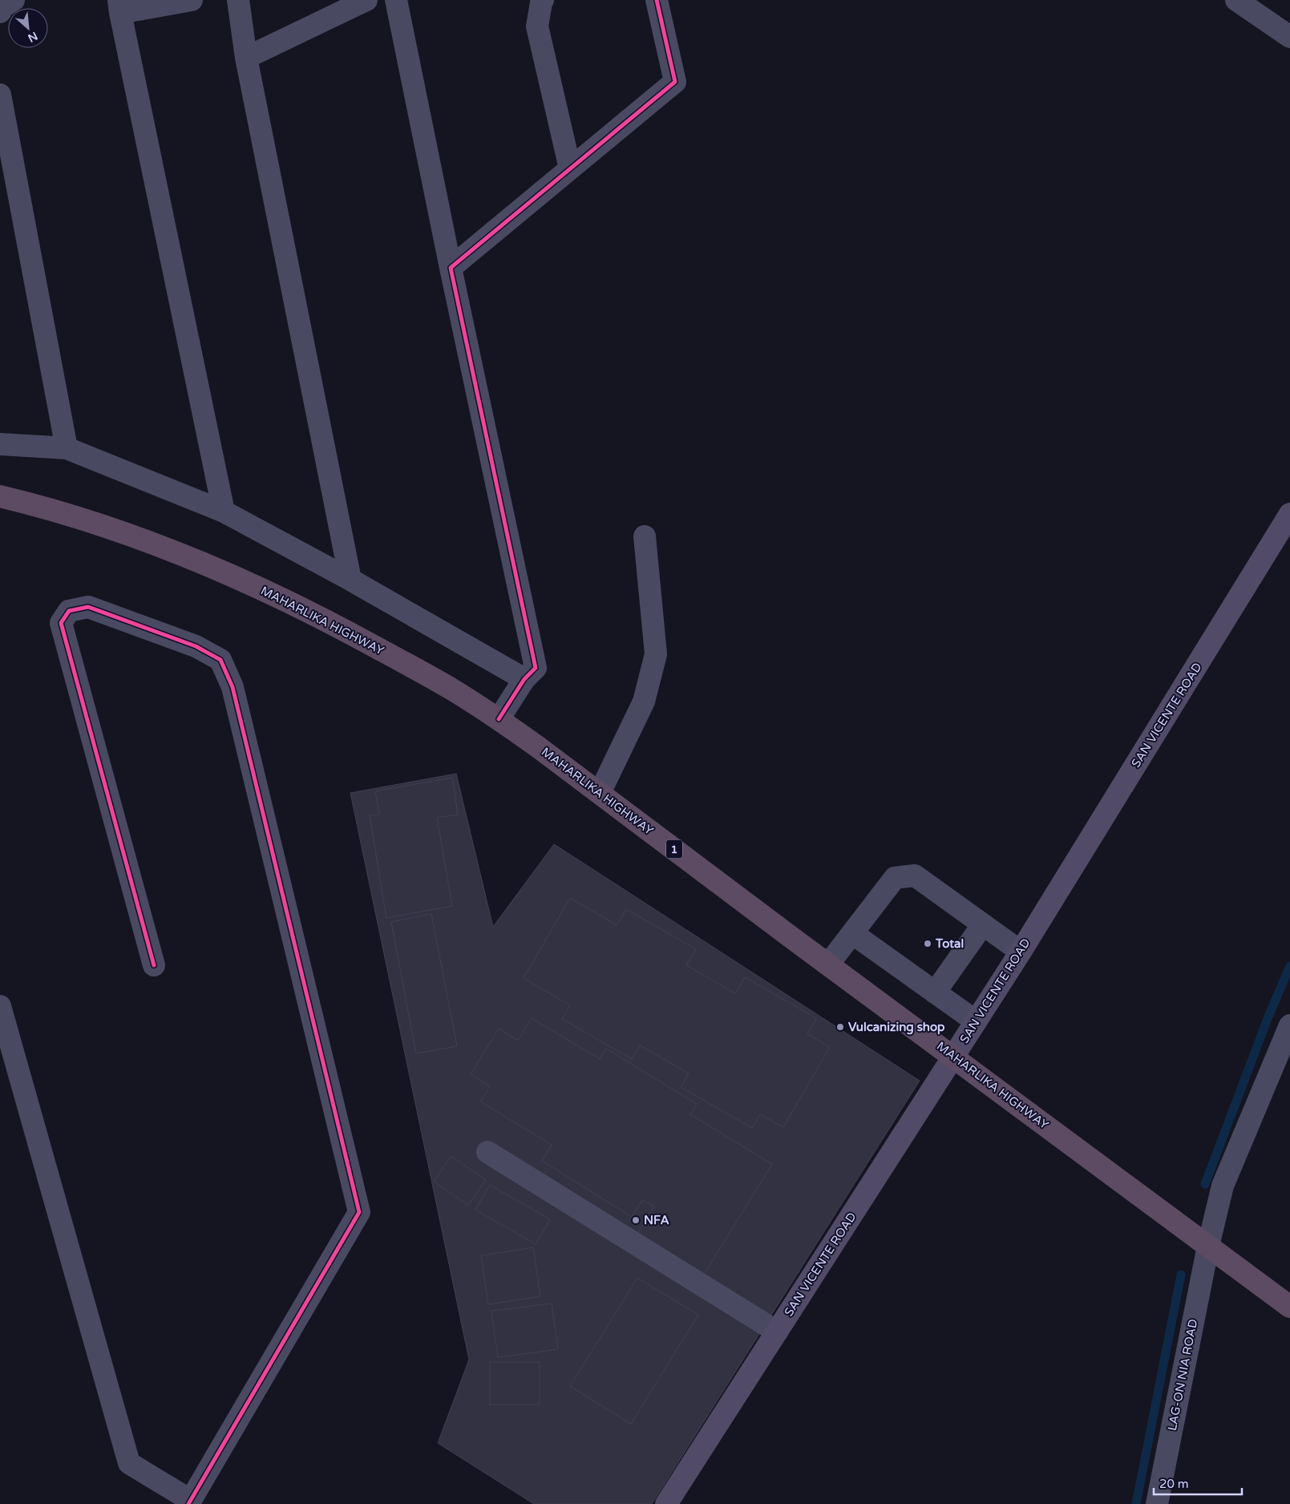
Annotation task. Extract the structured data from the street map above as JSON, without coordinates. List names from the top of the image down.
{
  "streets": {
    "highway": ["MAHARLIKA HIGHWAY", "1"],
    "main road": ["SAN VICENTE ROAD"],
    "street": ["LAG-ON NIA ROAD"]
  },
  "crossings": [
    ["MAHARLIKA HIGHWAY", "SAN VICENTE ROAD"],
    ["MAHARLIKA HIGHWAY", "LAG-ON NIA ROAD"]
  ],
  "places": ["Total", "Vulcanizing shop", "NFA"],
  "scale_bar": "20 m",
  "north": "bottom right"
}
